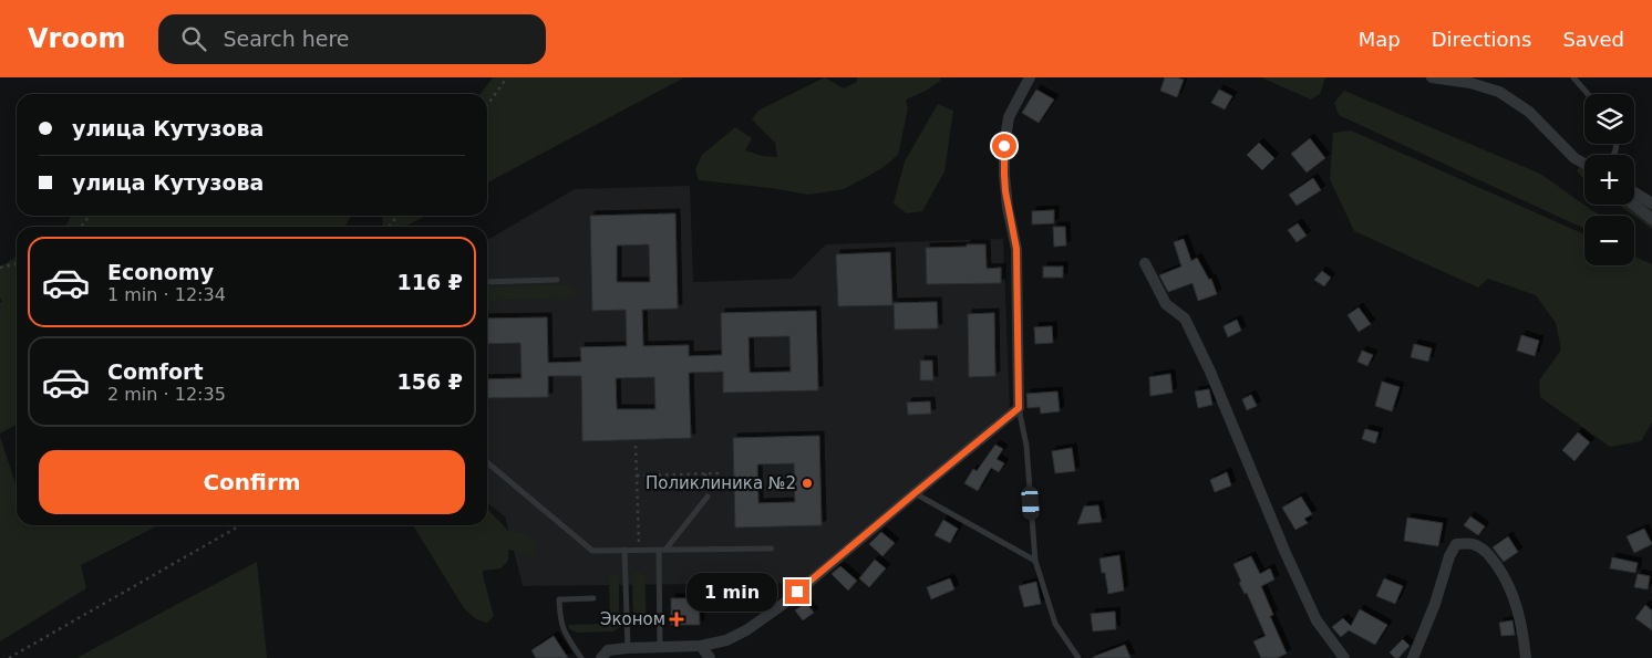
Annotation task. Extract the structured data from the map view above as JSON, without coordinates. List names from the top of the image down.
{
  "places": {
    "other": ["Поликлиника №2"],
    "health": ["Эконом"]
  },
  "page": {
    "header": "Vroom",
    "search": "Search here",
    "nav": ["Map", "Directions", "Saved"],
    "map_buttons": ["+", "−"],
    "banner": ["улица Кутузова", "улица Кутузова"],
    "list": [
      {
        "name": "Economy",
        "note": "1 min · 12:34",
        "value": "116 ₽"
      },
      {
        "name": "Comfort",
        "note": "2 min · 12:35",
        "value": "156 ₽"
      }
    ],
    "buttons": "Confirm",
    "bubble": "1 min"
  }
}
